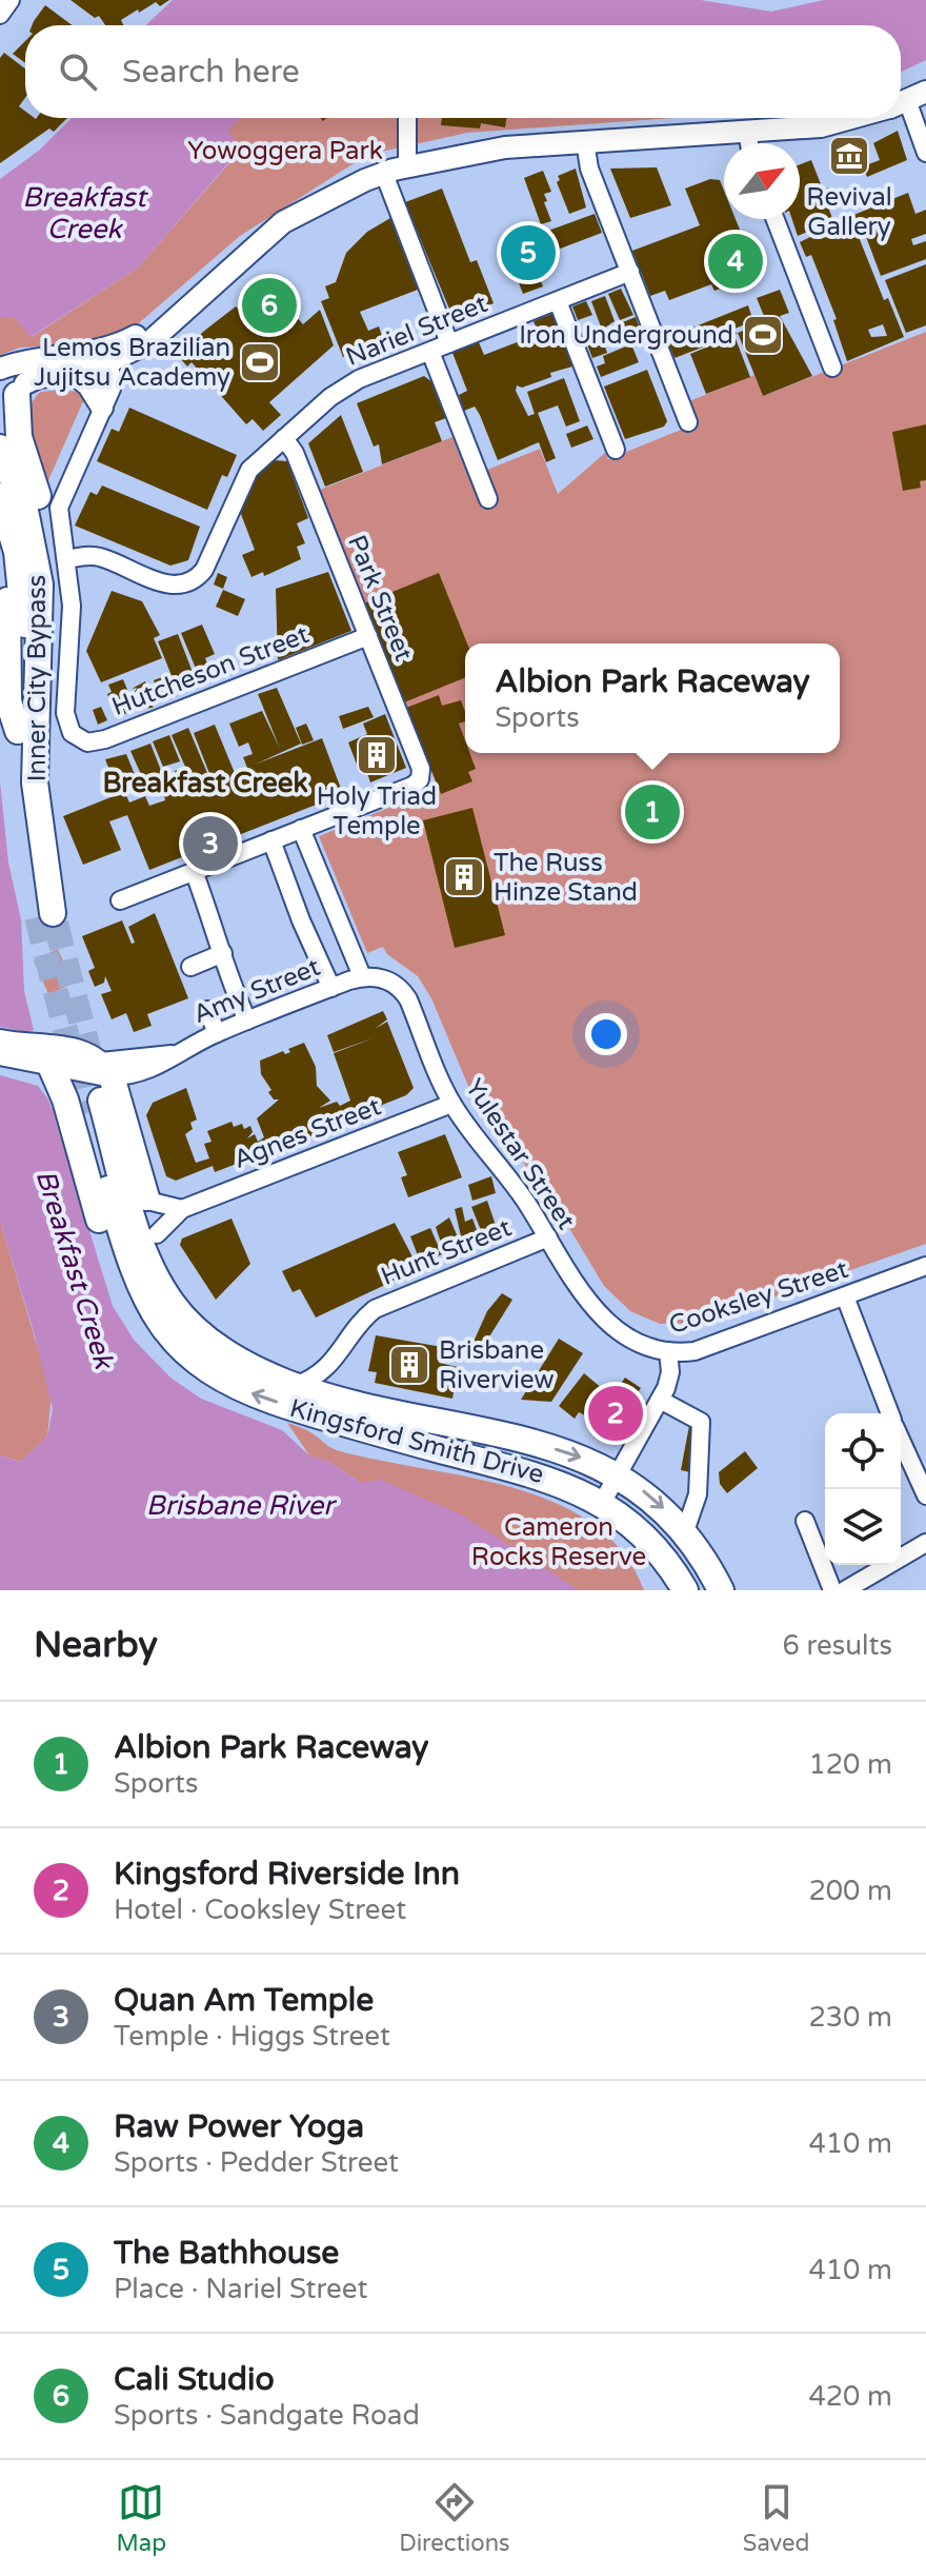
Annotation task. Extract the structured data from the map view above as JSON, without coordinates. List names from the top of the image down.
{
  "streets": {
    "highway": ["Inner City Bypass", "Kingsford Smith Drive"],
    "street": [
      "Nariel Street",
      "Park Street",
      "Hutcheson Street",
      "Amy Street",
      "Agnes Street",
      "Yulestar Street",
      "Hunt Street",
      "Cooksley Street"
    ]
  },
  "crossings": [
    ["Nariel Street", "Park Street"],
    ["Nariel Street", "Hutcheson Street"],
    ["Park Street", "Hutcheson Street"],
    ["Amy Street", "Yulestar Street"],
    ["Agnes Street", "Yulestar Street"],
    ["Yulestar Street", "Hunt Street"],
    ["Yulestar Street", "Cooksley Street"],
    ["Hunt Street", "Kingsford Smith Drive"],
    ["Cooksley Street", "Kingsford Smith Drive"]
  ],
  "districts": ["Breakfast Creek"],
  "water": ["Breakfast Creek", "Brisbane River"],
  "parks": ["Yowoggera Park", "Cameron Rocks Reserve"],
  "places": {
    "museum": ["Revival Gallery"],
    "sports": ["Iron Underground", "Lemos Brazilian Jujitsu Academy"],
    "building": ["Holy Triad Temple", "The Russ Hinze Stand", "Brisbane Riverview"]
  },
  "north": "top right",
  "page": {
    "search": "Search here",
    "pins": [
      "5",
      "4",
      "6",
      "1",
      "3",
      "2"
    ],
    "popup": ["Albion Park Raceway", "Sports"],
    "heading": ["Nearby", "6 results"],
    "list": [
      {
        "mark": "1",
        "name": "Albion Park Raceway",
        "note": "Sports",
        "value": "120 m"
      },
      {
        "mark": "2",
        "name": "Kingsford Riverside Inn",
        "note": "Hotel · Cooksley Street",
        "value": "200 m"
      },
      {
        "mark": "3",
        "name": "Quan Am Temple",
        "note": "Temple · Higgs Street",
        "value": "230 m"
      },
      {
        "mark": "4",
        "name": "Raw Power Yoga",
        "note": "Sports · Pedder Street",
        "value": "410 m"
      },
      {
        "mark": "5",
        "name": "The Bathhouse",
        "note": "Place · Nariel Street",
        "value": "410 m"
      },
      {
        "mark": "6",
        "name": "Cali Studio",
        "note": "Sports · Sandgate Road",
        "value": "420 m"
      }
    ],
    "nav": ["Map", "Directions", "Saved"]
  }
}
